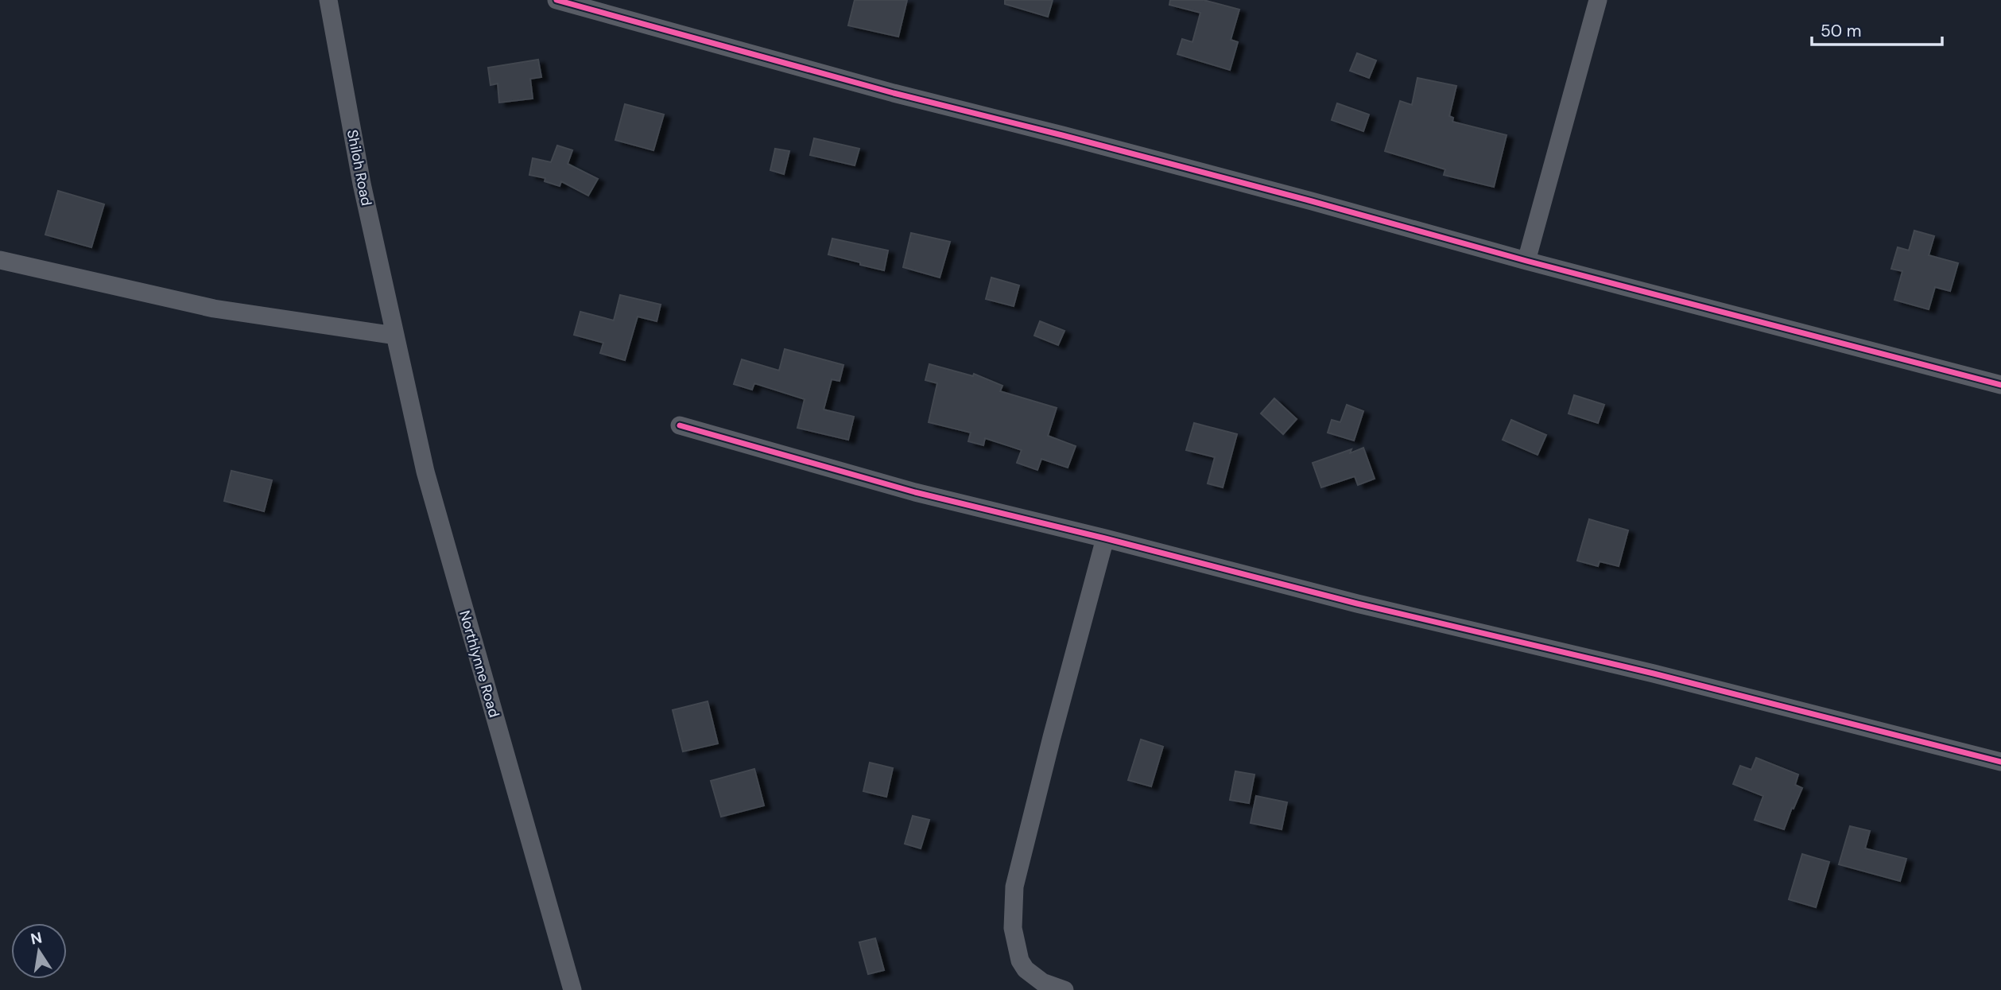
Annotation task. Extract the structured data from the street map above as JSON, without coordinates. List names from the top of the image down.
{
  "streets": {
    "street": ["Shiloh Road", "Northlynne Road"]
  },
  "crossings": [
    ["Shiloh Road", "Northlynne Road"]
  ],
  "scale_bar": "50 m",
  "north": "top"
}
